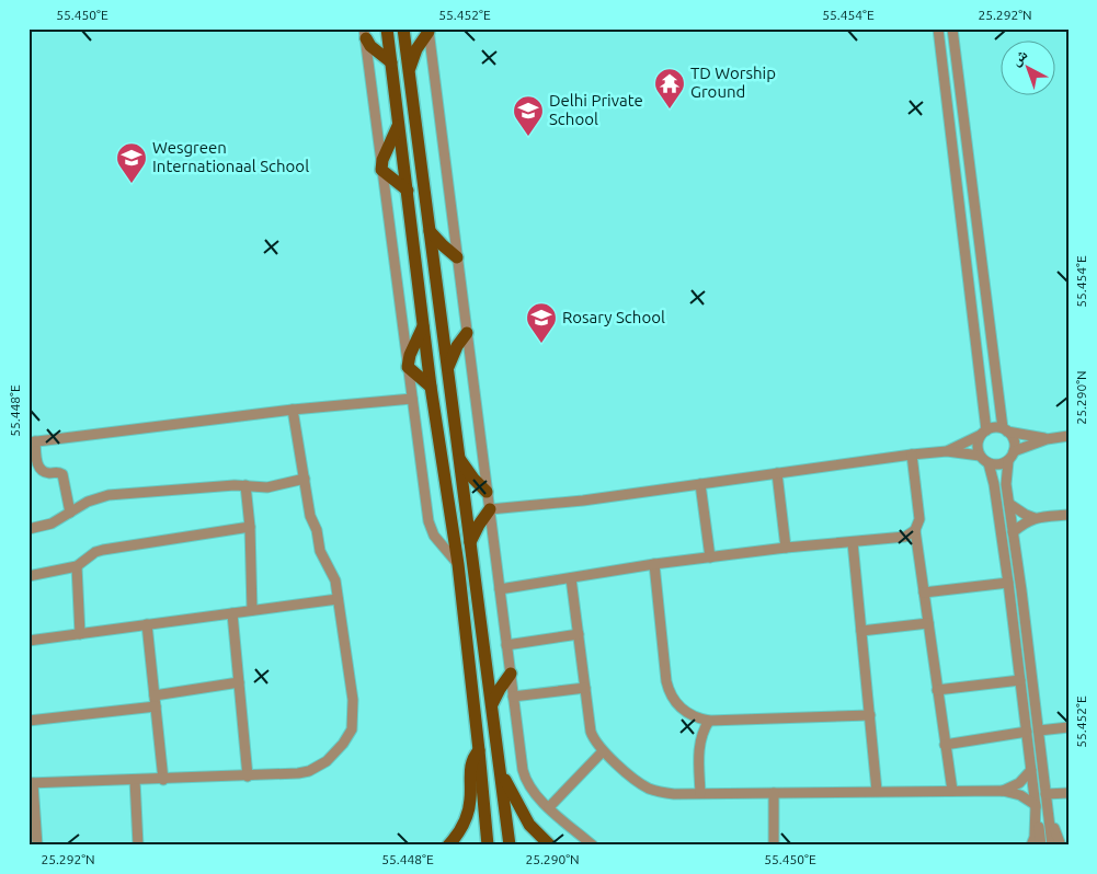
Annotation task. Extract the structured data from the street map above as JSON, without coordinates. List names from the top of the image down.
{
  "places": {
    "temple": ["TD Worship Ground"],
    "school or university": ["Delhi Private School", "Wesgreen Internationaal School", "Rosary School"]
  },
  "north": "top left",
  "coordinates": [
    "55.450°E",
    "55.452°E",
    "55.454°E",
    "25.292°N",
    "25.290°N",
    "55.448°E"
  ]
}
